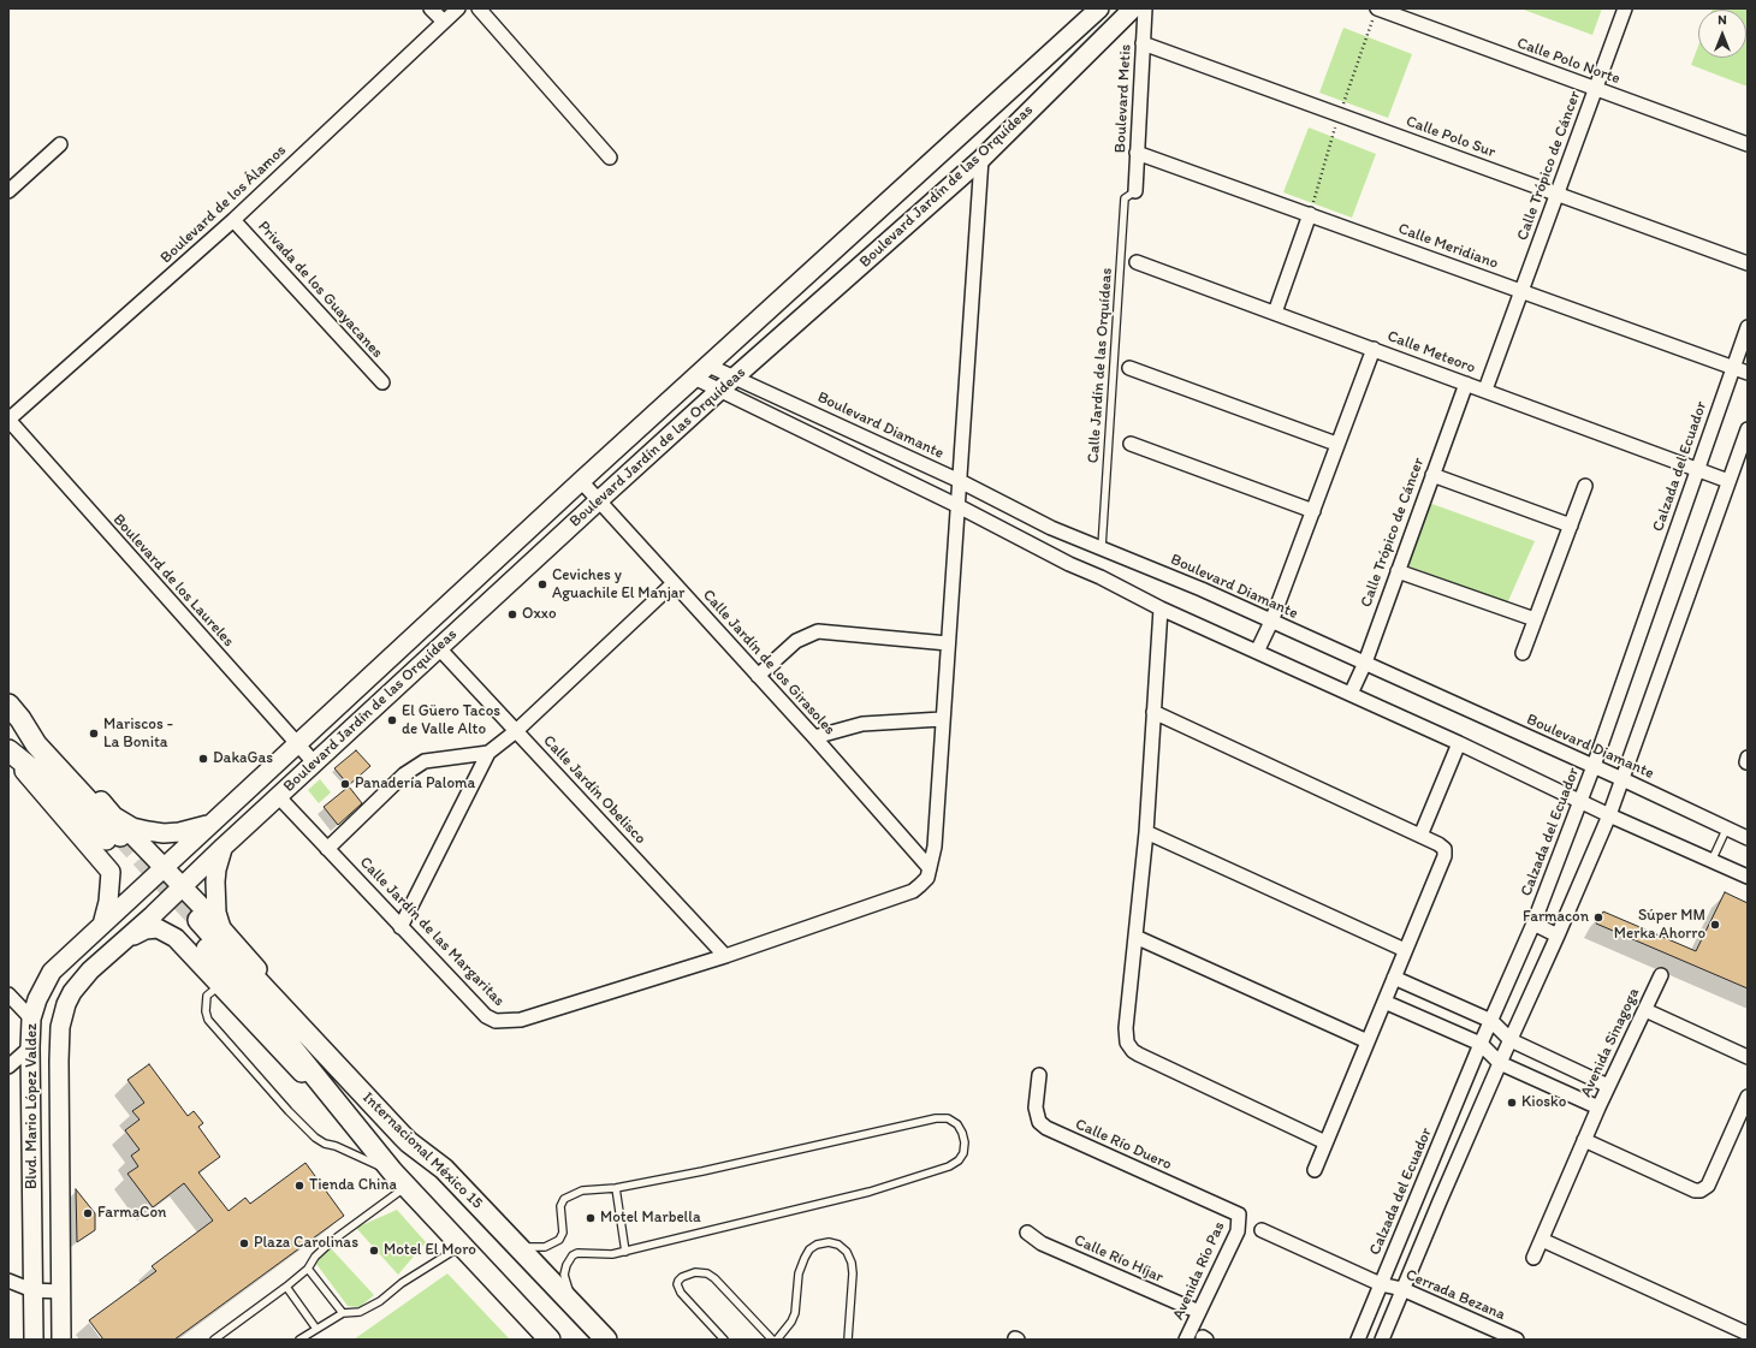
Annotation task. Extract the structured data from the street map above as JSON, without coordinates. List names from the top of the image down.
{
  "streets": {
    "main road": ["Internacional México 15"],
    "street": [
      "Calle Polo Norte",
      "Boulevard Metis",
      "Calle Polo Sur",
      "Calle Trópico de Cáncer",
      "Boulevard Jardín de las Orquídeas",
      "Boulevard de los Álamos",
      "Calle Meridiano",
      "Privada de los Guayacanes",
      "Calle Meteoro",
      "Boulevard Diamante",
      "Calzada del Ecuador",
      "Boulevard de los Laureles",
      "Calle Jardín de los Girasoles",
      "Calle Jardín Obelisco",
      "Calle Jardín de las Margaritas",
      "Avenida Sinagoga",
      "Blvd. Mario López Valdez",
      "Calle Río Duero",
      "Calle Río Híjar",
      "Avenida Río Pas",
      "Cerrada Bezana"
    ],
    "lane": ["Calle Jardín de las Orquídeas"]
  },
  "crossings": [
    ["Calle Polo Norte", "Calle Trópico de Cáncer"],
    ["Boulevard Metis", "Calle Polo Sur"],
    ["Boulevard Metis", "Calle Meridiano"],
    ["Boulevard Metis", "Calle Jardín de las Orquídeas"],
    ["Calle Polo Sur", "Calle Trópico de Cáncer"],
    ["Calle Trópico de Cáncer", "Calle Meridiano"],
    ["Calle Trópico de Cáncer", "Calle Meteoro"],
    ["Calle Trópico de Cáncer", "Boulevard Diamante"],
    ["Boulevard Jardín de las Orquídeas", "Boulevard Diamante"],
    ["Boulevard Jardín de las Orquídeas", "Boulevard de los Laureles"],
    ["Boulevard Jardín de las Orquídeas", "Calle Jardín de los Girasoles"],
    ["Boulevard Jardín de las Orquídeas", "Calle Jardín Obelisco"],
    ["Boulevard Jardín de las Orquídeas", "Calle Jardín de las Margaritas"],
    ["Boulevard Jardín de las Orquídeas", "Blvd. Mario López Valdez"],
    ["Boulevard de los Álamos", "Privada de los Guayacanes"],
    ["Boulevard de los Álamos", "Boulevard de los Laureles"],
    ["Calle Meridiano", "Calzada del Ecuador"],
    ["Calle Meteoro", "Boulevard Diamante"],
    ["Calle Meteoro", "Calzada del Ecuador"],
    ["Calle Jardín de las Orquídeas", "Boulevard Diamante"],
    ["Boulevard Diamante", "Calzada del Ecuador"],
    ["Calzada del Ecuador", "Cerrada Bezana"],
    ["Calle Jardín de los Girasoles", "Calle Jardín de las Margaritas"],
    ["Calle Jardín Obelisco", "Calle Jardín de las Margaritas"],
    ["Calle Río Duero", "Avenida Río Pas"],
    ["Calle Río Híjar", "Avenida Río Pas"]
  ],
  "places": [
    "Ceviches y Aguachile El Manjar",
    "Oxxo",
    "El Güero Tacos de Valle Alto",
    "Mariscos - La Bonita",
    "DakaGas",
    "Panadería Paloma",
    "Farmacon",
    "Súper MM Merka Ahorro",
    "Kiosko",
    "Tienda China",
    "FarmaCon",
    "Motel Marbella",
    "Plaza Carolinas",
    "Motel El Moro"
  ],
  "north": "top"
}
